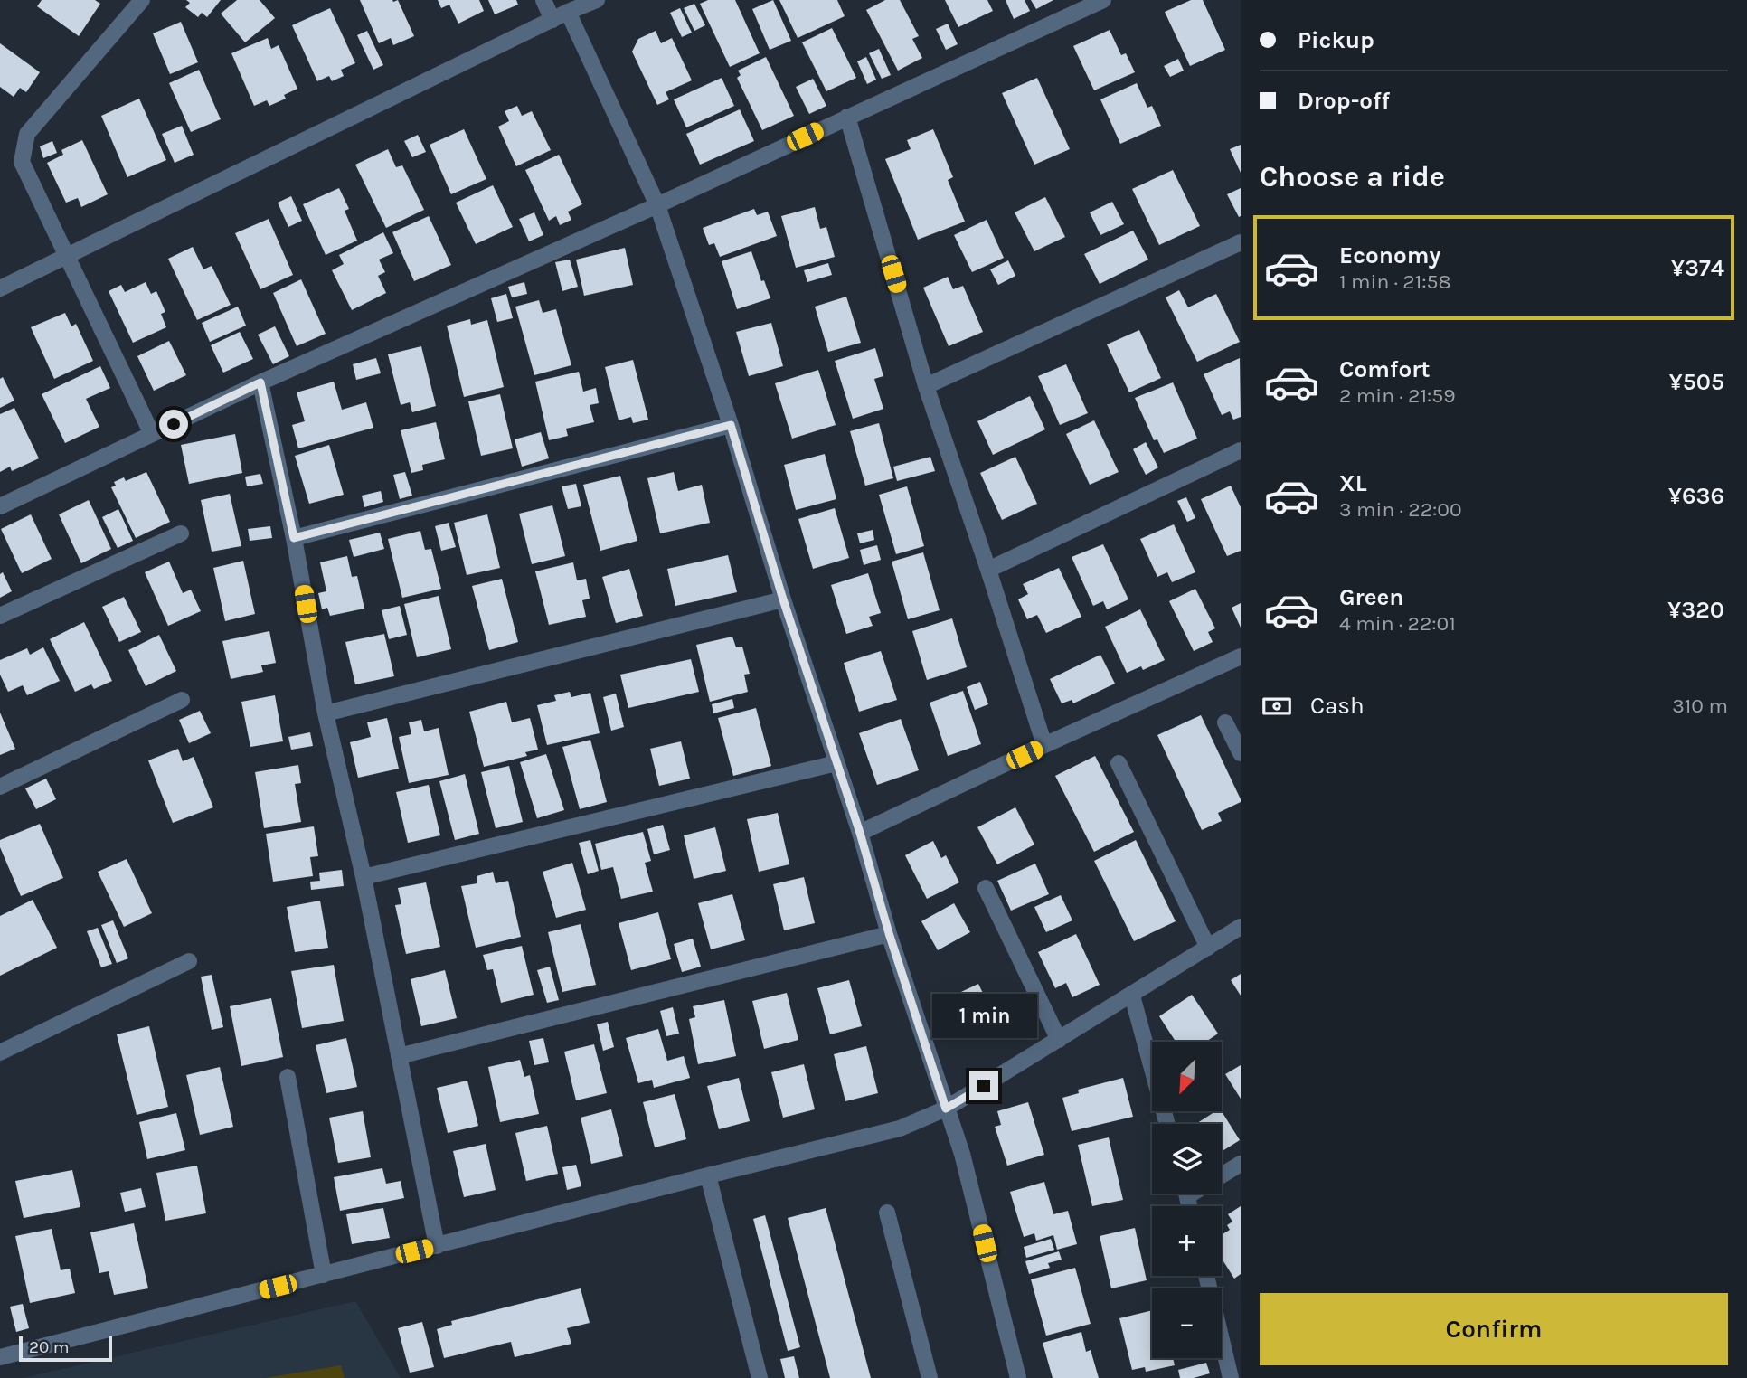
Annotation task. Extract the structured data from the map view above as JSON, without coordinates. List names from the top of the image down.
{
  "scale_bar": "20 m",
  "north": "bottom left",
  "page": {
    "banner": ["Pickup", "Drop-off"],
    "heading": "Choose a ride",
    "list": [
      {
        "name": "Economy",
        "note": "1 min · 21:58",
        "value": "¥374"
      },
      {
        "name": "Comfort",
        "note": "2 min · 21:59",
        "value": "¥505"
      },
      {
        "name": "XL",
        "note": "3 min · 22:00",
        "value": "¥636"
      },
      {
        "name": "Green",
        "note": "4 min · 22:01",
        "value": "¥320"
      }
    ],
    "pay": ["Cash", "310 m"],
    "bubble": "1 min",
    "map_buttons": ["+", "−"],
    "buttons": "Confirm",
    "scale": "20 m"
  }
}
